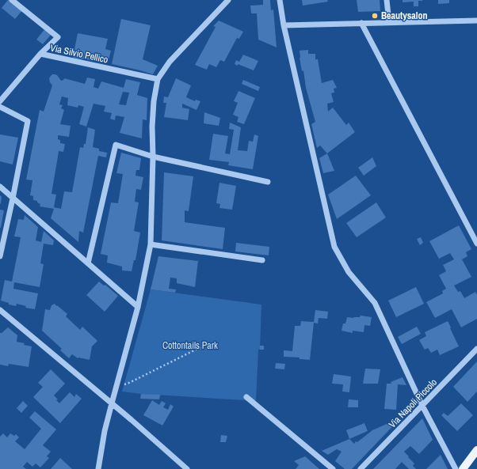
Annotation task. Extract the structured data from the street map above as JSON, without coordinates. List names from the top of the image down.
{
  "streets": {
    "street": ["Via Silvio Pellico", "Via Napoli Piccolo"]
  },
  "parks": ["Cottontails Park"],
  "places": ["Beautysalon"]
}
